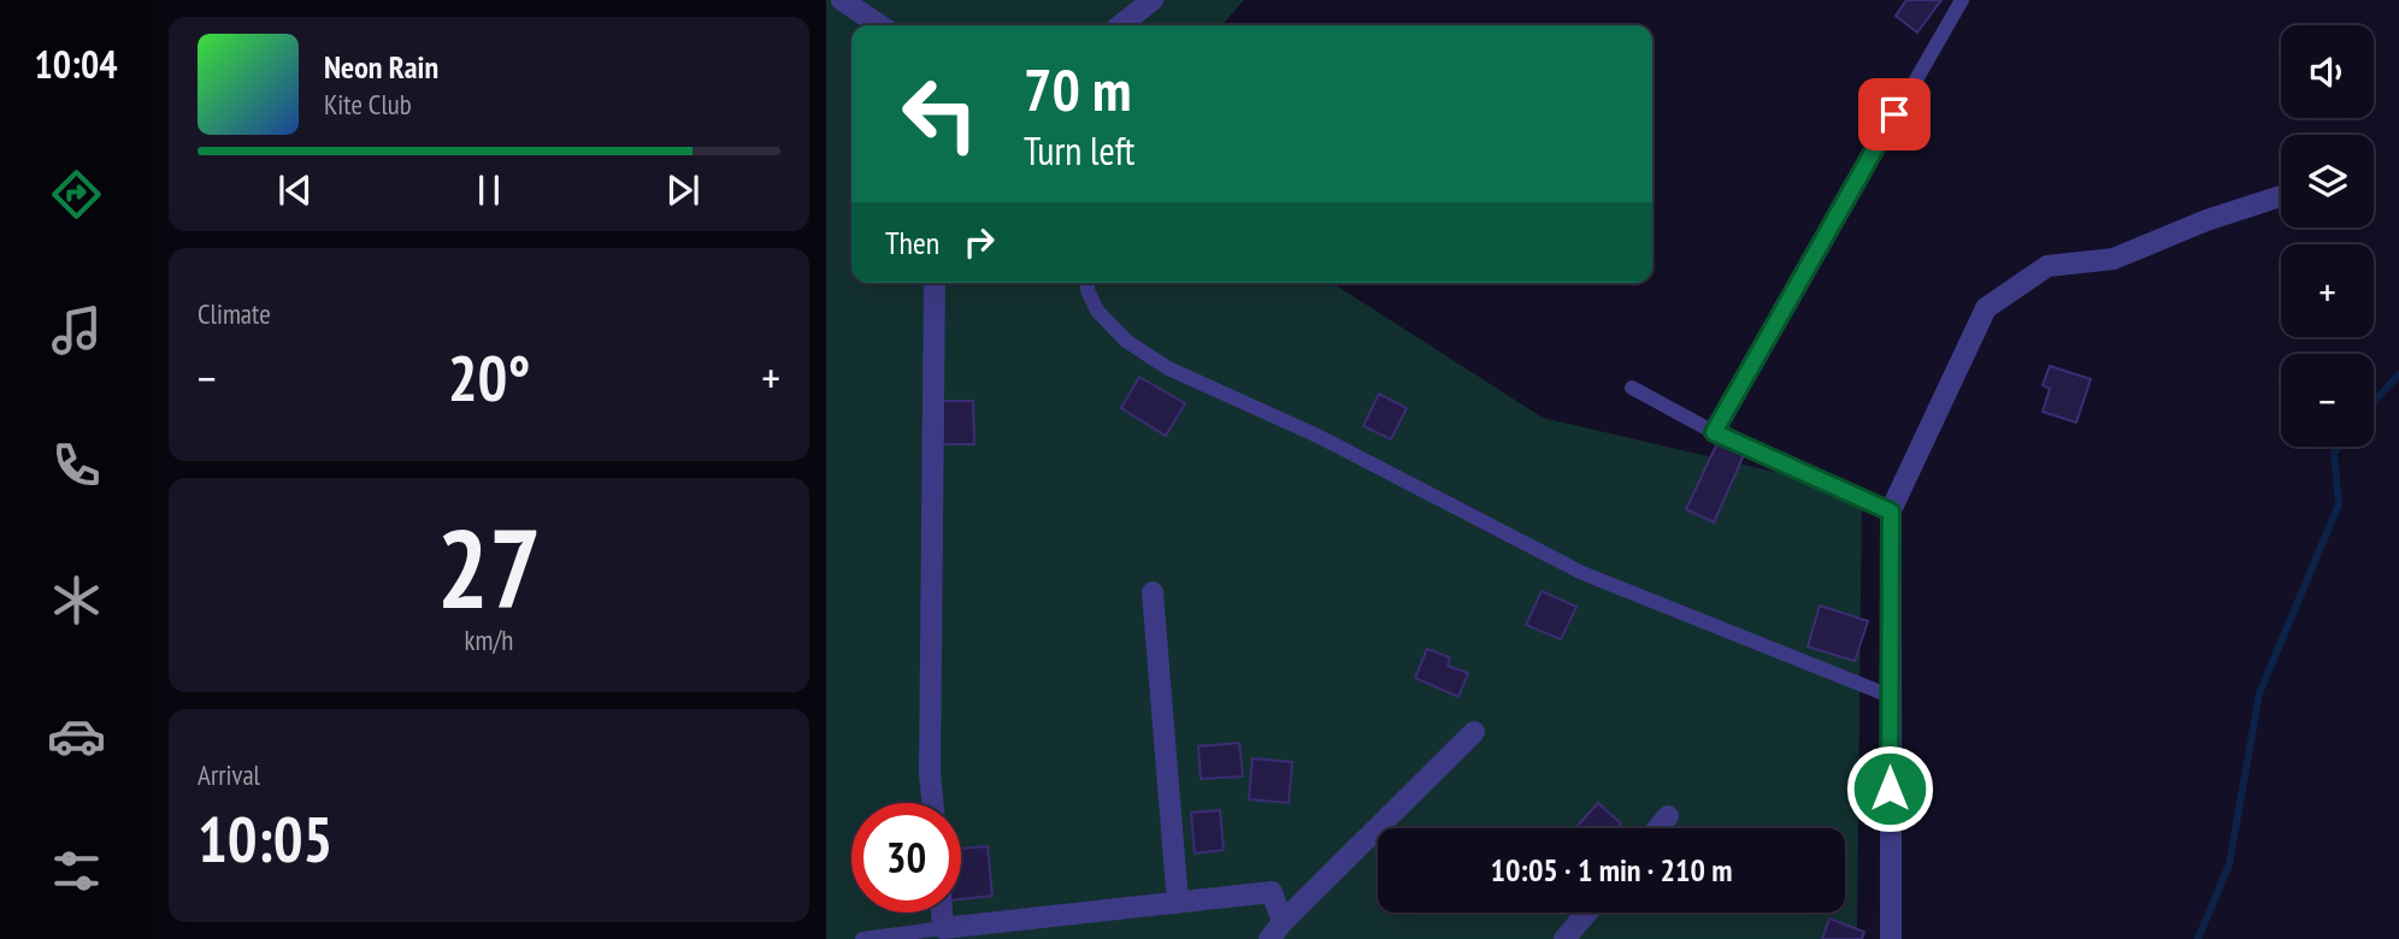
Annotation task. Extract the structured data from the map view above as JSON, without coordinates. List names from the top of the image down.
{
  "page": {
    "tabs": "10:04",
    "map_buttons": ["+", "−"],
    "turn": ["70 m", "Turn left"],
    "song": ["Neon Rain", "Kite Club"],
    "then": "Then",
    "tile": [
      "Climate",
      ["27", "km/h"],
      ["Arrival", "10:05"]
    ],
    "heat": ["−", "20°", "+"],
    "limit": "30",
    "trip": "10:05 · 1 min · 210 m"
  }
}
